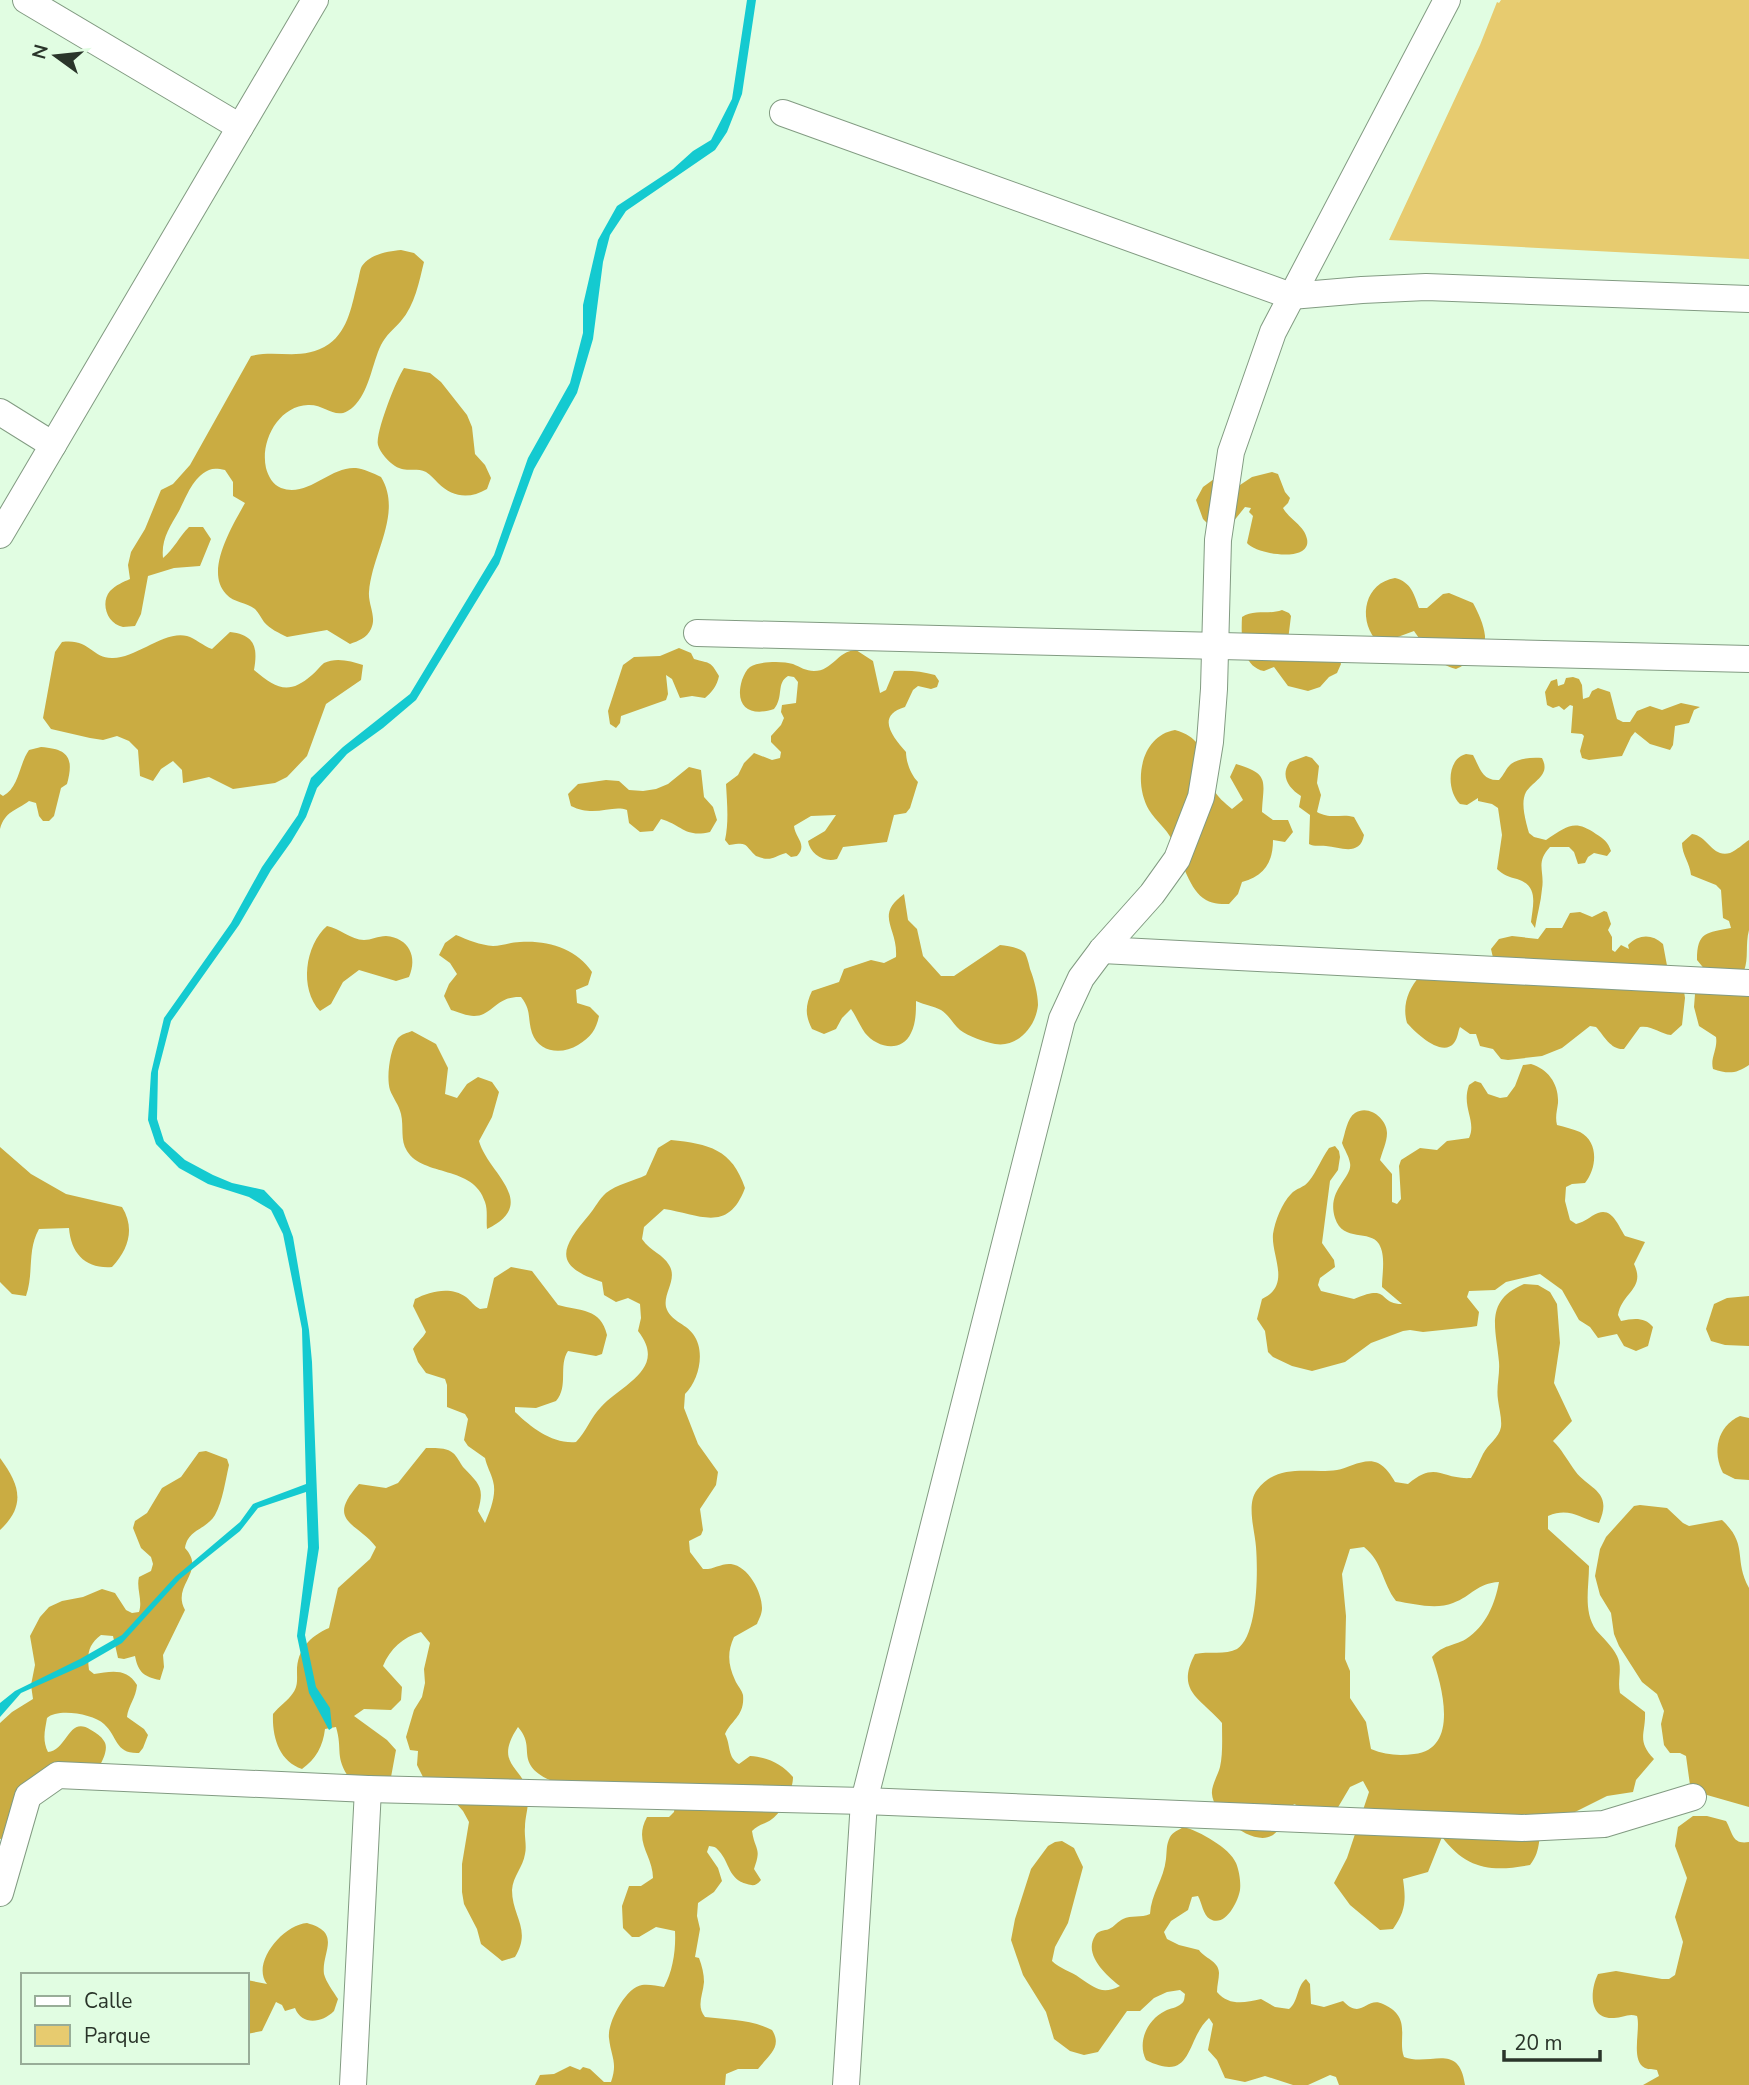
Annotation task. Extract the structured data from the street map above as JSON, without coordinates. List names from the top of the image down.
{
  "legend": ["Calle", "Parque"],
  "scale_bar": "20 m",
  "north": "left"
}
